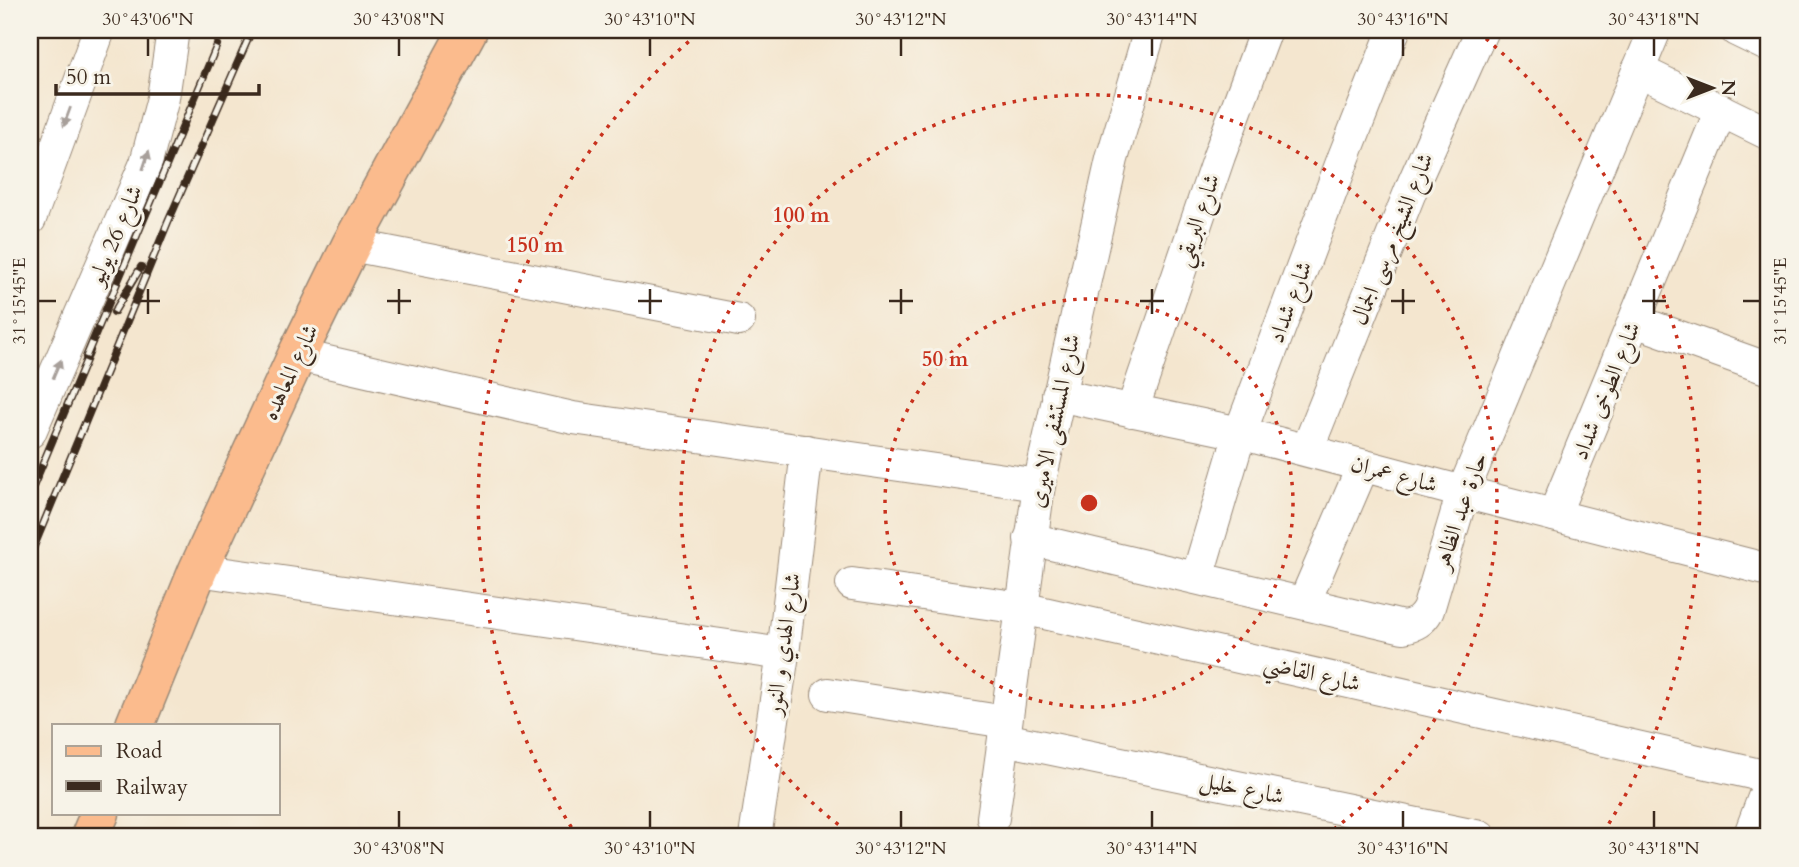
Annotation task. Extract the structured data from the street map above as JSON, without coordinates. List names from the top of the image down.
{
  "streets": {
    "main road": ["شارع المعاهده"],
    "street": [
      "شارع البريقي",
      "شارع 26 يوليو",
      "شارع الشيخ مرسى الجمال",
      "شارع شداد",
      "شارع الطوخى شداد",
      "شارع المستشفى الاميرى",
      "شارع عمران",
      "حارة عبد الظاهر",
      "شارع الهدي و النور",
      "شارع القاضي",
      "شارع خليل"
    ]
  },
  "crossings": [
    ["شارع البريقي", "شارع عمران"],
    ["شارع الشيخ مرسى الجمال", "شارع عمران"],
    ["شارع شداد", "شارع عمران"],
    ["شارع شداد", "حارة عبد الظاهر"],
    ["شارع الطوخى شداد", "شارع عمران"],
    ["شارع المستشفى الاميرى", "شارع عمران"],
    ["شارع المستشفى الاميرى", "حارة عبد الظاهر"],
    ["شارع المستشفى الاميرى", "شارع القاضي"],
    ["شارع المستشفى الاميرى", "شارع خليل"],
    ["شارع عمران", "حارة عبد الظاهر"]
  ],
  "legend": ["Road", "Railway"],
  "scale_bar": "50 m",
  "north": "right",
  "coordinates": [
    "30°43'06\"N",
    "30°43'08\"N",
    "30°43'10\"N",
    "30°43'12\"N",
    "30°43'14\"N",
    "30°43'16\"N",
    "30°43'18\"N",
    "31°15'45\"E"
  ],
  "rings": ["100 m", "150 m", "50 m"]
}
